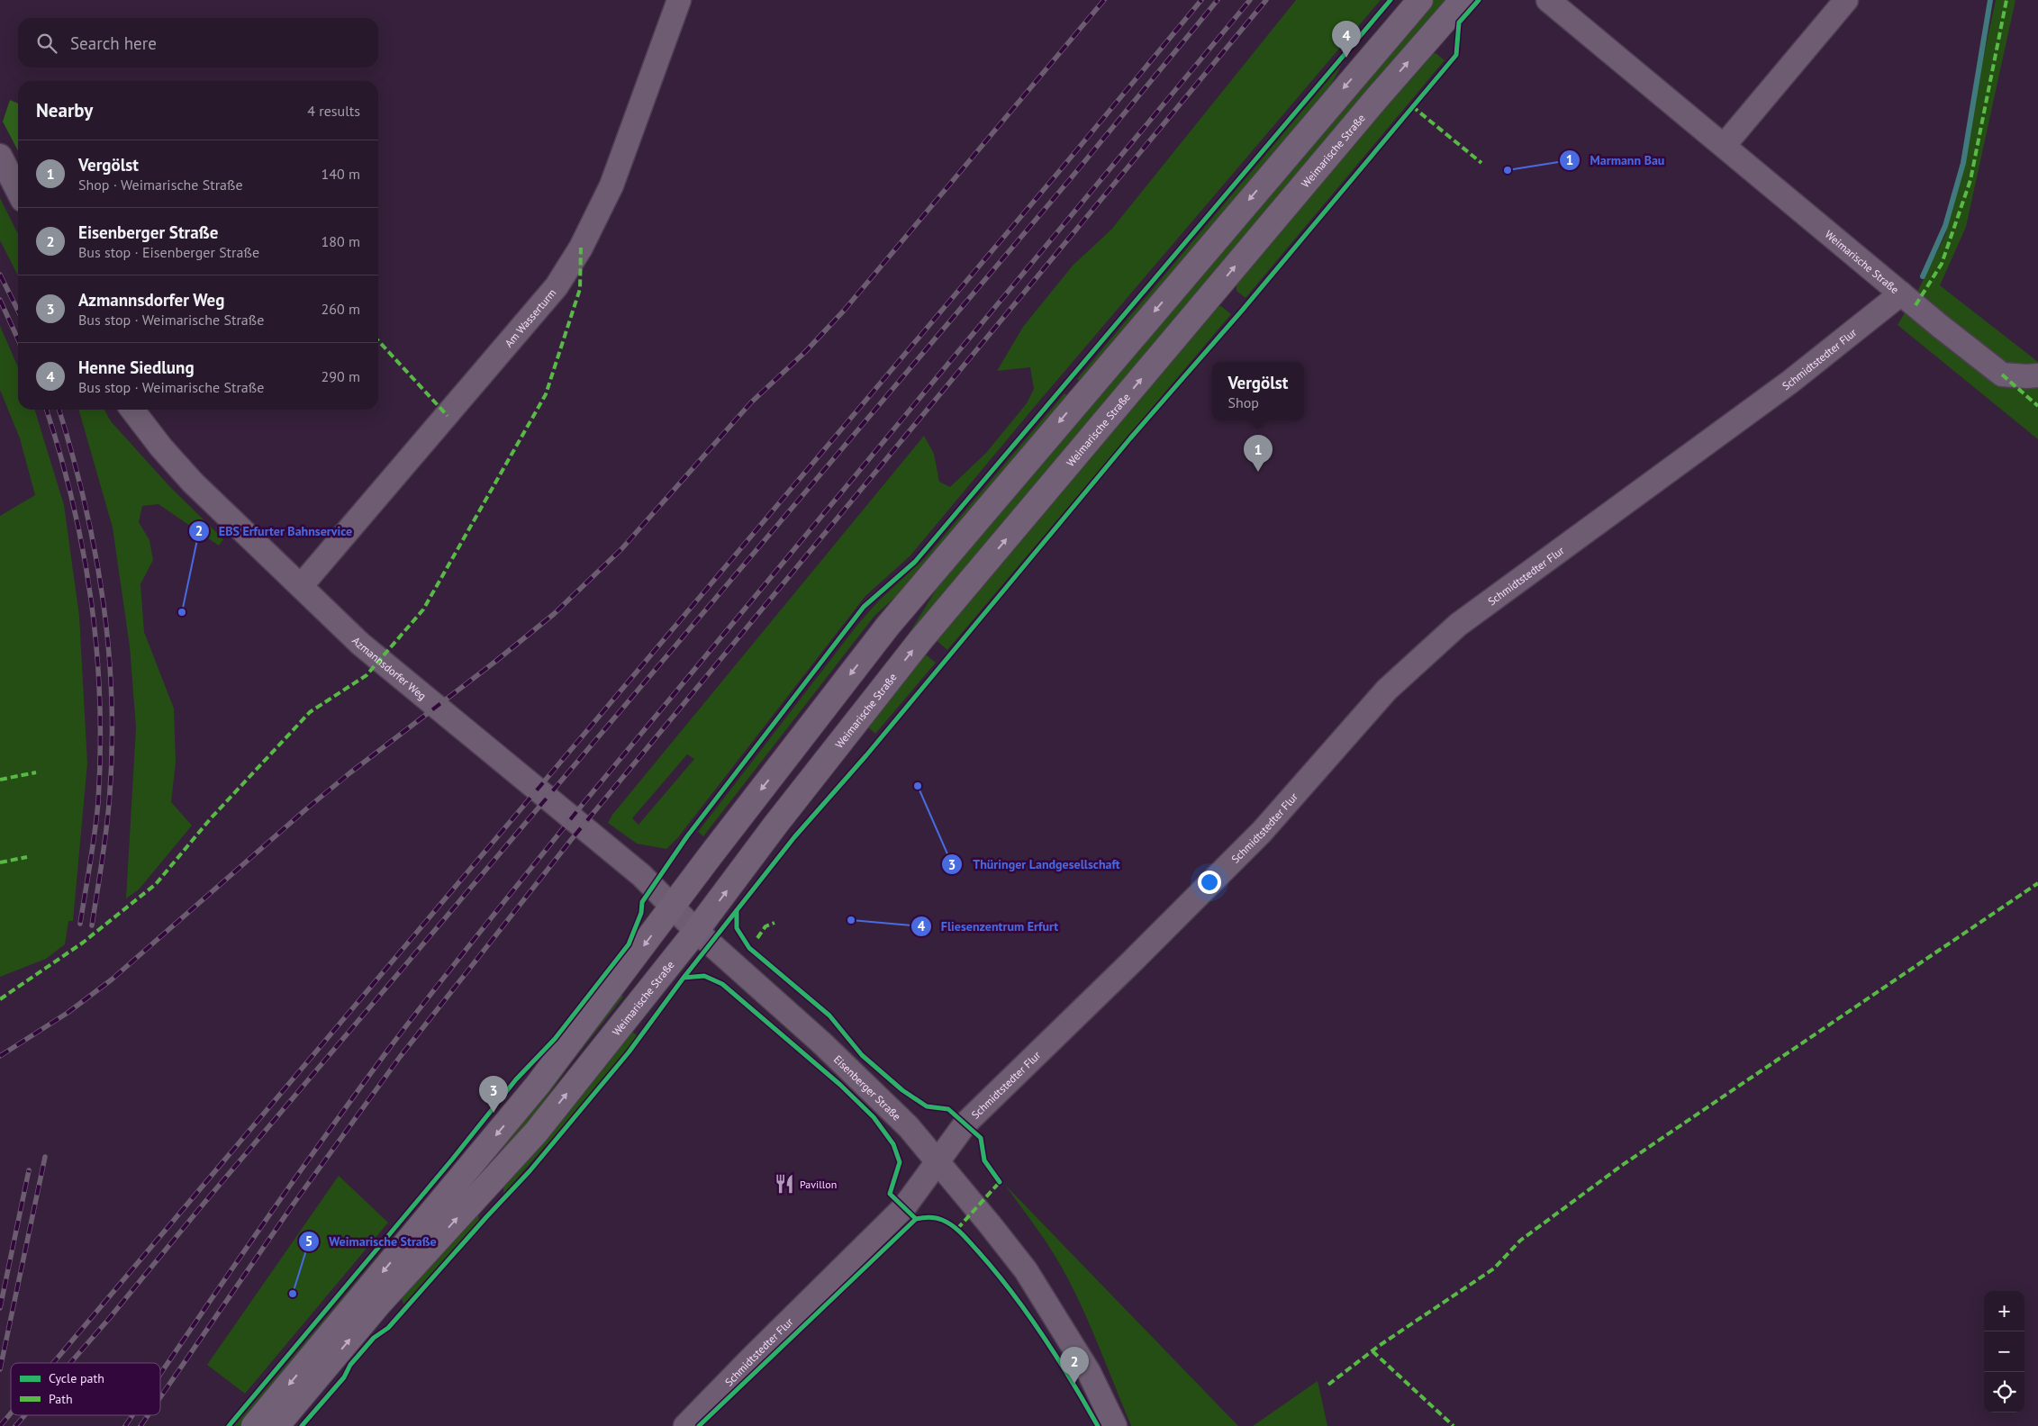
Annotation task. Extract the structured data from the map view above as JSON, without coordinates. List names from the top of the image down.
{
  "streets": {
    "main road": ["Weimarische Straße"],
    "street": [
      "Am Wasserturm",
      "Schmidtstedter Flur",
      "Azmannsdorfer Weg",
      "Eisenberger Straße"
    ]
  },
  "crossings": [
    ["Weimarische Straße", "Schmidtstedter Flur"],
    ["Weimarische Straße", "Azmannsdorfer Weg"],
    ["Weimarische Straße", "Eisenberger Straße"],
    ["Am Wasserturm", "Azmannsdorfer Weg"],
    ["Schmidtstedter Flur", "Eisenberger Straße"],
    ["Azmannsdorfer Weg", "Eisenberger Straße"]
  ],
  "places": {
    "other": [
      "Marmann Bau",
      "EBS Erfurter Bahnservice",
      "Thüringer Landgesellschaft",
      "Fliesenzentrum Erfurt",
      "Weimarische Straße"
    ],
    "restaurant": ["Pavillon"]
  },
  "legend": ["Cycle path", "Path"],
  "page": {
    "search": "Search here",
    "pins": [
      "4",
      "1",
      "3",
      "2"
    ],
    "heading": ["Nearby", "4 results"],
    "list": [
      {
        "mark": "1",
        "name": "Vergölst",
        "note": "Shop · Weimarische Straße",
        "value": "140 m"
      },
      {
        "mark": "2",
        "name": "Eisenberger Straße",
        "note": "Bus stop · Eisenberger Straße",
        "value": "180 m"
      },
      {
        "mark": "3",
        "name": "Azmannsdorfer Weg",
        "note": "Bus stop · Weimarische Straße",
        "value": "260 m"
      },
      {
        "mark": "4",
        "name": "Henne Siedlung",
        "note": "Bus stop · Weimarische Straße",
        "value": "290 m"
      }
    ],
    "popup": ["Vergölst", "Shop"],
    "map_buttons": ["+", "−"]
  }
}
